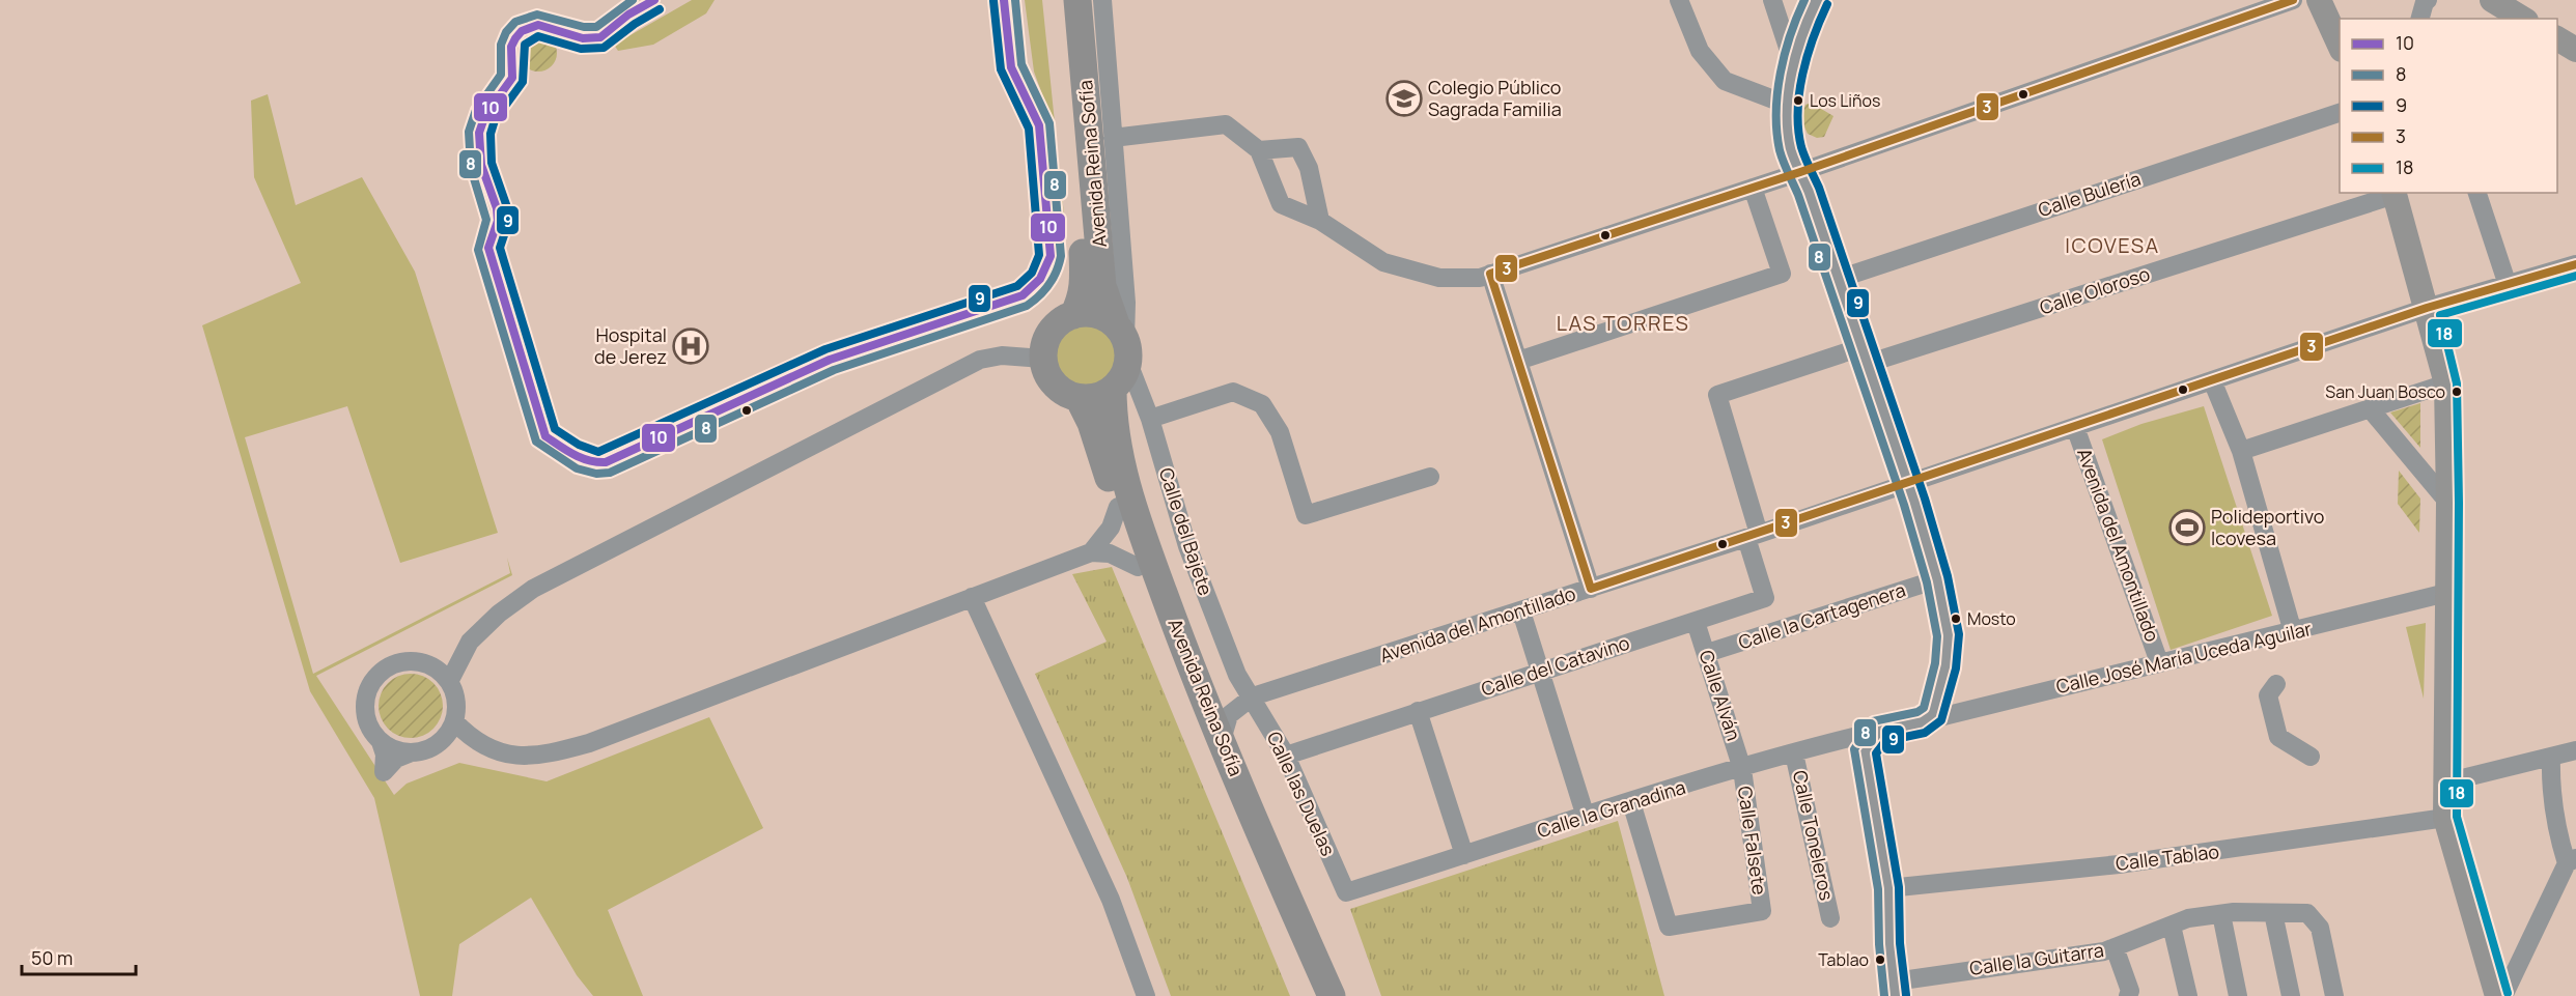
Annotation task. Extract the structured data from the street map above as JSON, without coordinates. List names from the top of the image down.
{
  "streets": {
    "main road": ["Avenida Reina Sofía"],
    "street": [
      "Calle Bulería",
      "Calle Oloroso",
      "Calle del Bajete",
      "Avenida del Amontillado",
      "Calle la Cartagenera",
      "Calle José María Uceda Aguilar",
      "Calle del Catavino",
      "Calle Alván",
      "Calle las Duelas",
      "Calle la Granadina",
      "Calle Toneleros",
      "Calle Falsete",
      "Calle Tablao",
      "Calle la Guitarra"
    ]
  },
  "crossings": [
    ["Avenida Reina Sofía", "Calle del Bajete"],
    ["Avenida Reina Sofía", "Avenida del Amontillado"],
    ["Calle Oloroso", "Avenida del Amontillado"],
    ["Calle Oloroso", "Calle del Catavino"],
    ["Calle del Bajete", "Avenida del Amontillado"],
    ["Calle del Bajete", "Calle las Duelas"],
    ["Avenida del Amontillado", "Calle José María Uceda Aguilar"],
    ["Avenida del Amontillado", "Calle del Catavino"],
    ["Avenida del Amontillado", "Calle las Duelas"],
    ["Calle la Cartagenera", "Calle Alván"],
    ["Calle José María Uceda Aguilar", "Calle la Granadina"],
    ["Calle del Catavino", "Calle Alván"],
    ["Calle del Catavino", "Calle las Duelas"],
    ["Calle Alván", "Calle la Granadina"],
    ["Calle Alván", "Calle Falsete"],
    ["Calle las Duelas", "Calle la Granadina"],
    ["Calle la Granadina", "Calle Toneleros"],
    ["Calle la Granadina", "Calle Falsete"]
  ],
  "districts": ["ICOVESA", "LAS TORRES"],
  "places": {
    "school or university": ["Colegio Público Sagrada Familia"],
    "other": [
      "Los Liños",
      "San Juan Bosco",
      "Mosto",
      "Tablao"
    ],
    "hospital": ["Hospital de Jerez"],
    "sports": ["Polideportivo Icovesa"]
  },
  "lines": [
    "transit line 10",
    "transit line 8",
    "transit line 3",
    "transit line 9",
    "transit line 18"
  ],
  "legend": [
    "10",
    "8",
    "9",
    "3",
    "18"
  ],
  "scale_bar": "50 m"
}
